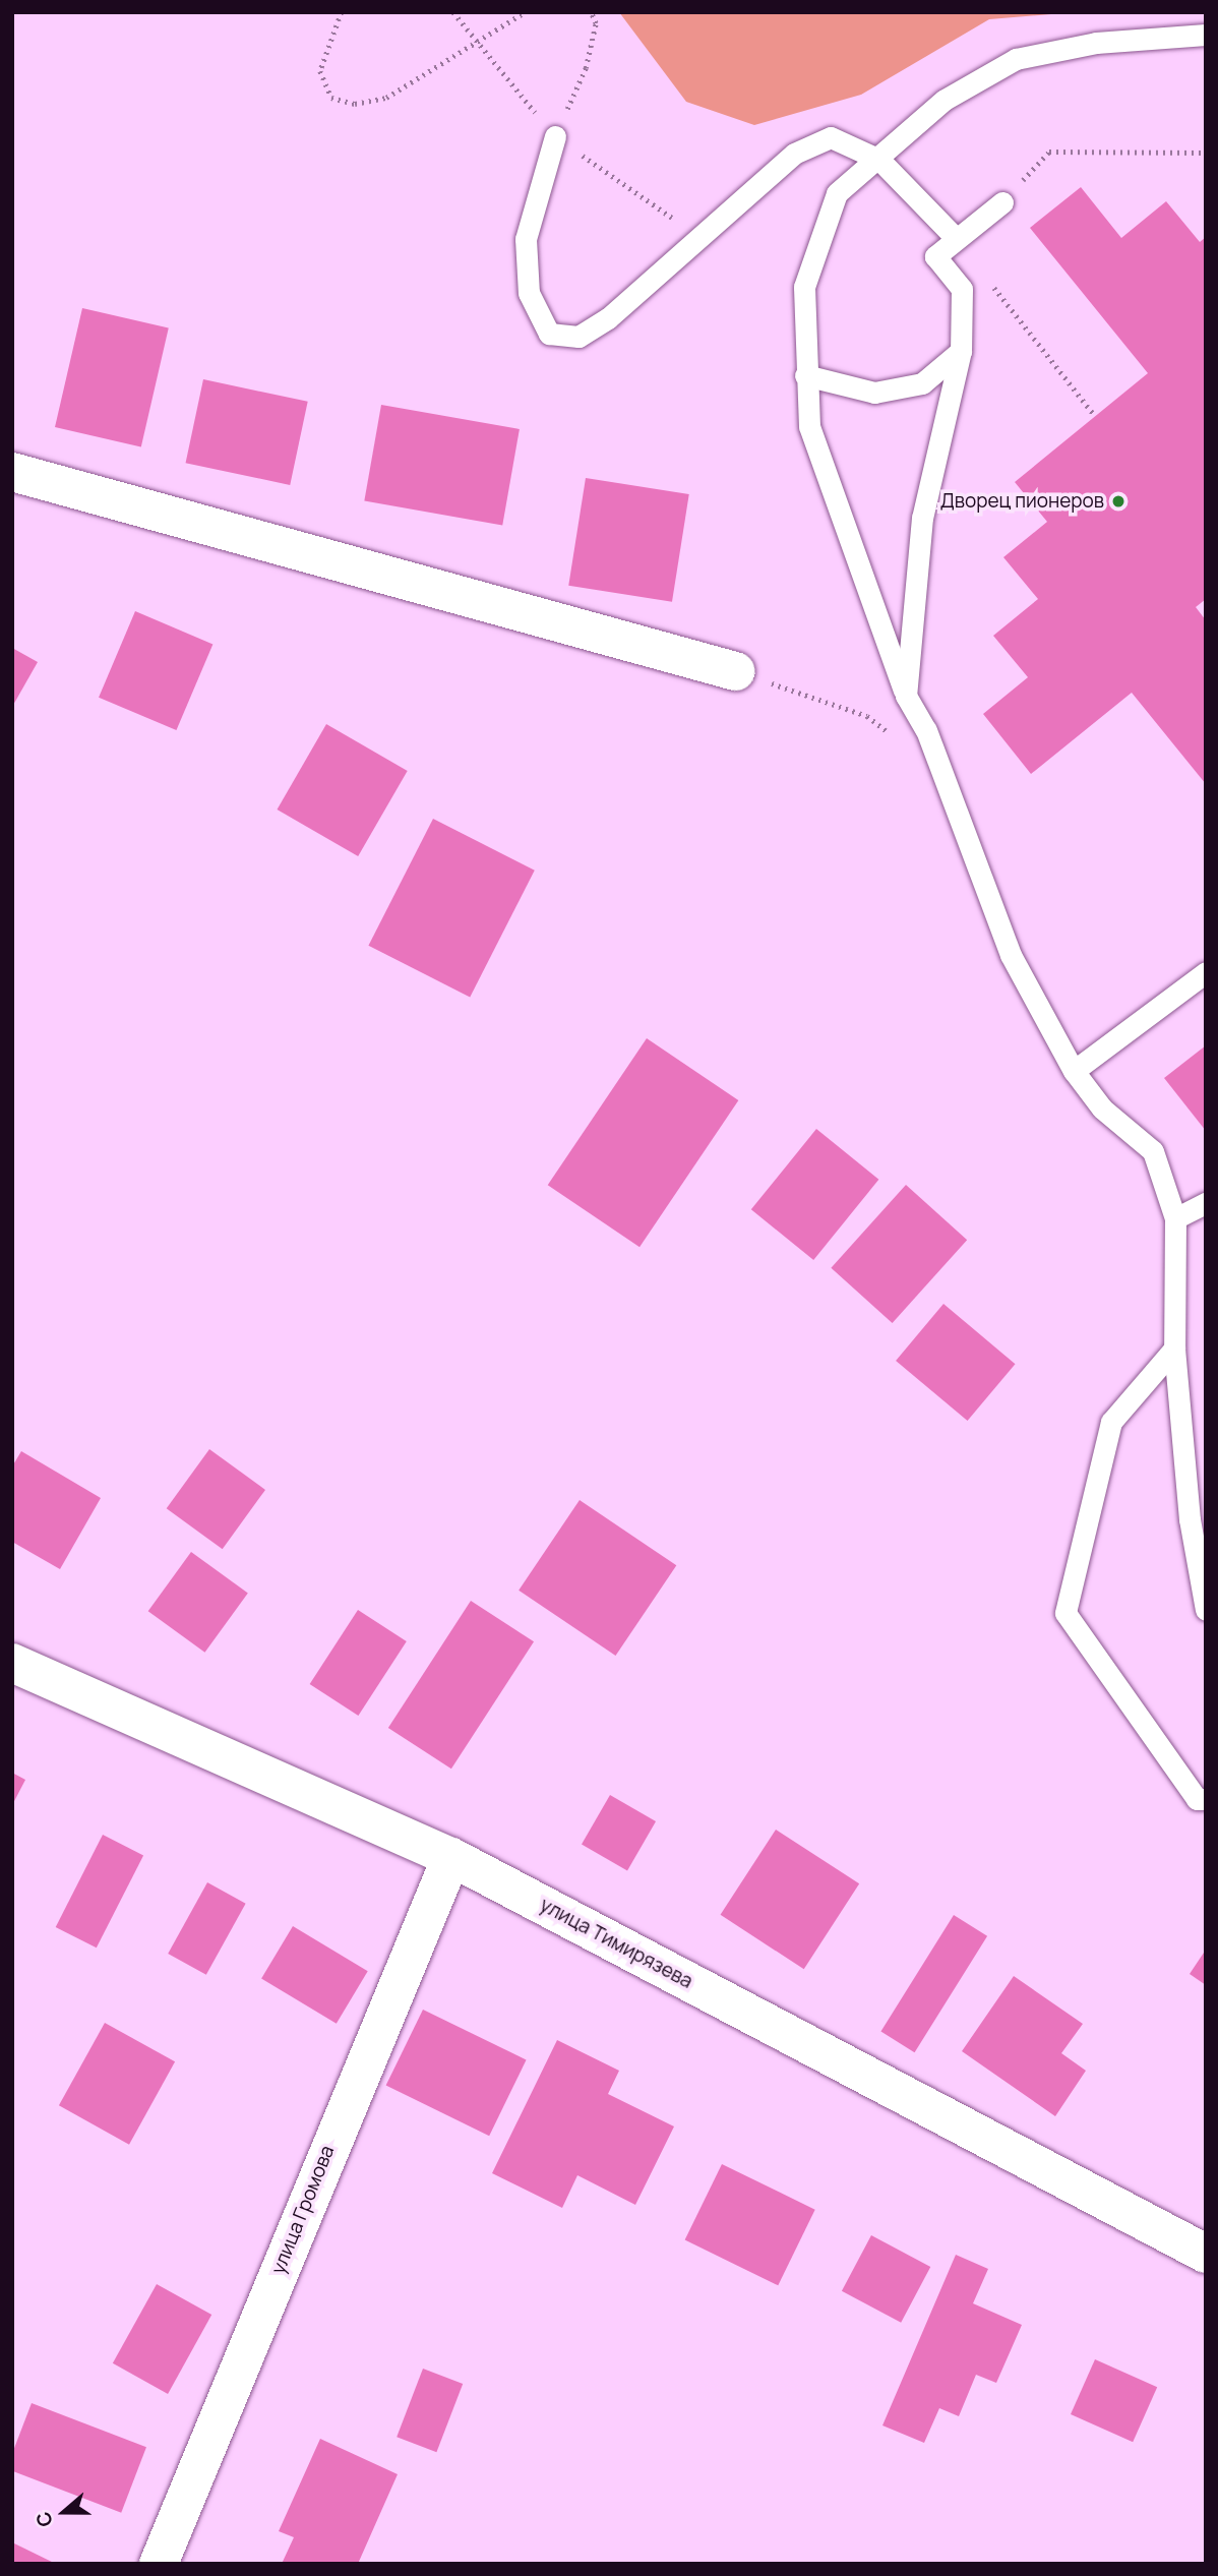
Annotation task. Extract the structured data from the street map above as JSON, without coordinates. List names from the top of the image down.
{
  "streets": {
    "street": ["улица Тимирязева", "улица Громова"]
  },
  "crossings": [
    ["улица Тимирязева", "улица Громова"]
  ],
  "places": ["Дворец пионеров"],
  "north": "left"
}
